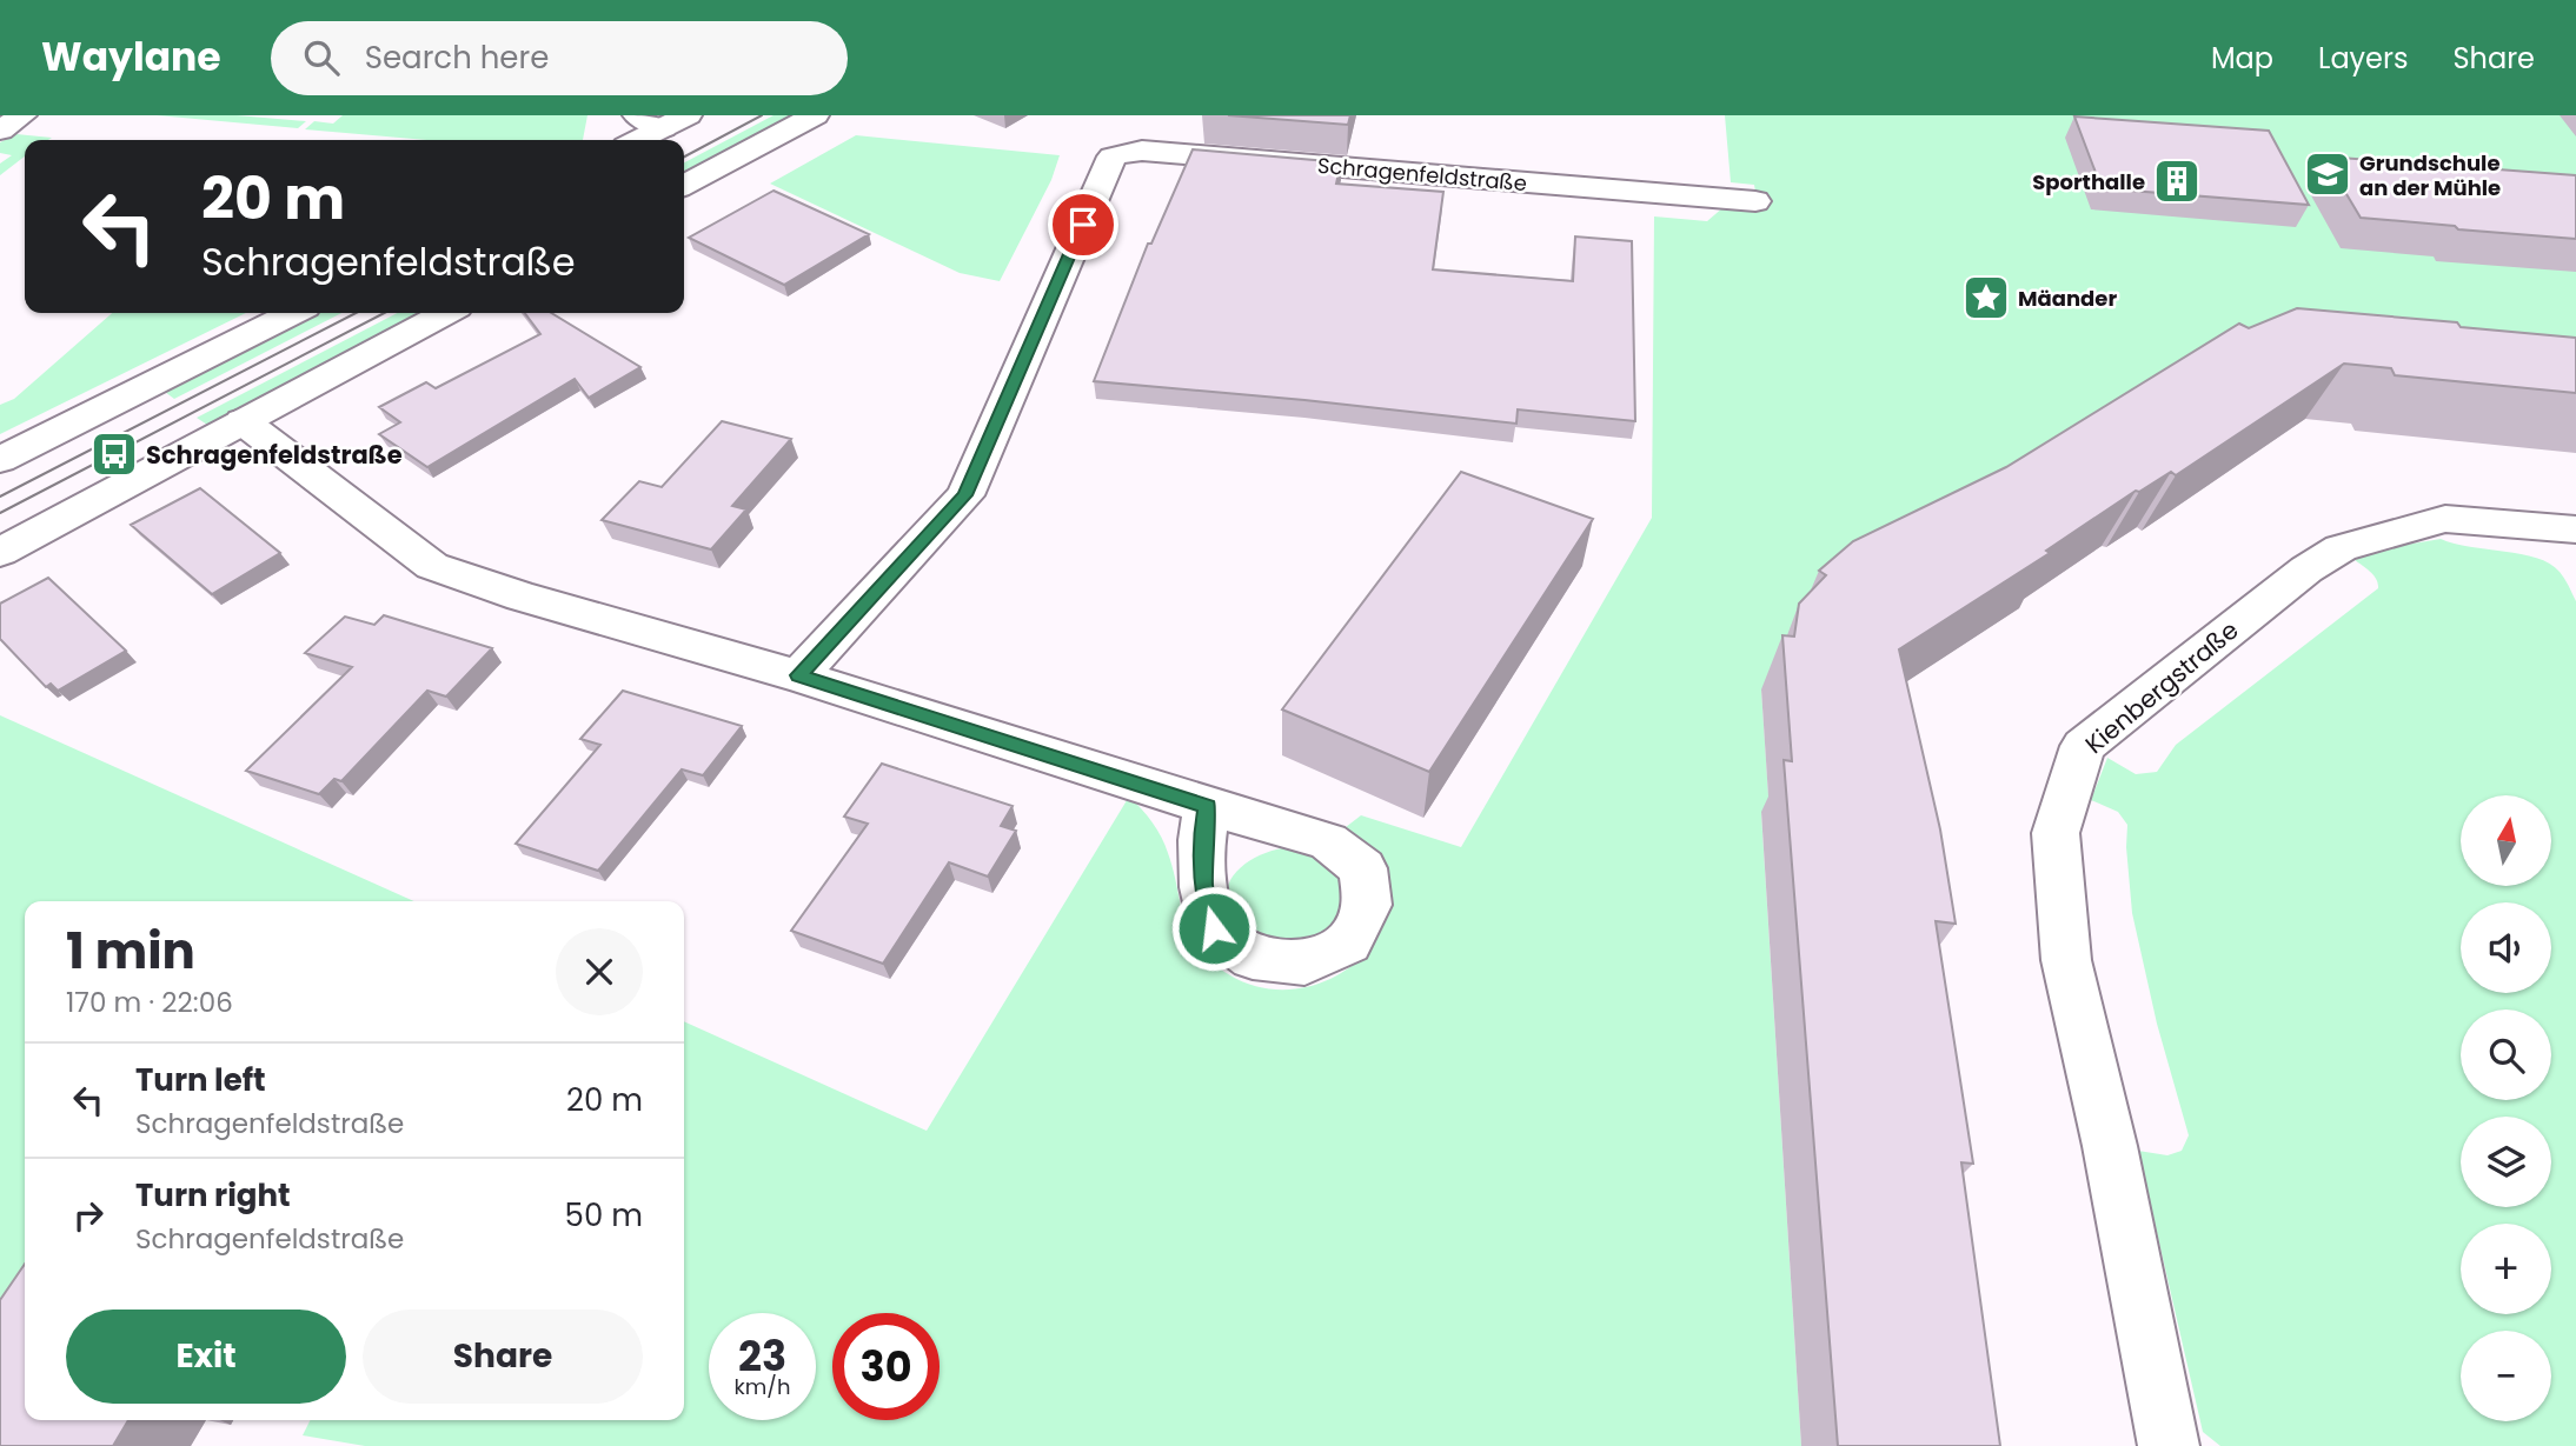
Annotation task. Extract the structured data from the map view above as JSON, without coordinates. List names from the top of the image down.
{
  "streets": {
    "street": ["Schragenfeldstraße", "Kienbergstraße"]
  },
  "places": {
    "school or university": ["Grundschule an der Mühle"],
    "building": ["Sporthalle"],
    "place": ["Mäander"],
    "bus stop": ["Schragenfeldstraße"]
  },
  "north": "top",
  "page": {
    "header": "Waylane",
    "search": "Search here",
    "nav": ["Map", "Layers", "Share"],
    "turn": ["20 m", "Schragenfeldstraße"],
    "map_buttons": ["+", "−"],
    "heading": ["1 min", "170 m · 22:06"],
    "list": [
      {
        "name": "Turn left",
        "note": "Schragenfeldstraße",
        "value": "20 m"
      },
      {
        "name": "Turn right",
        "note": "Schragenfeldstraße",
        "value": "50 m"
      }
    ],
    "buttons": ["Exit", "Share"],
    "speed": "23 km/h",
    "limit": "30"
  }
}
